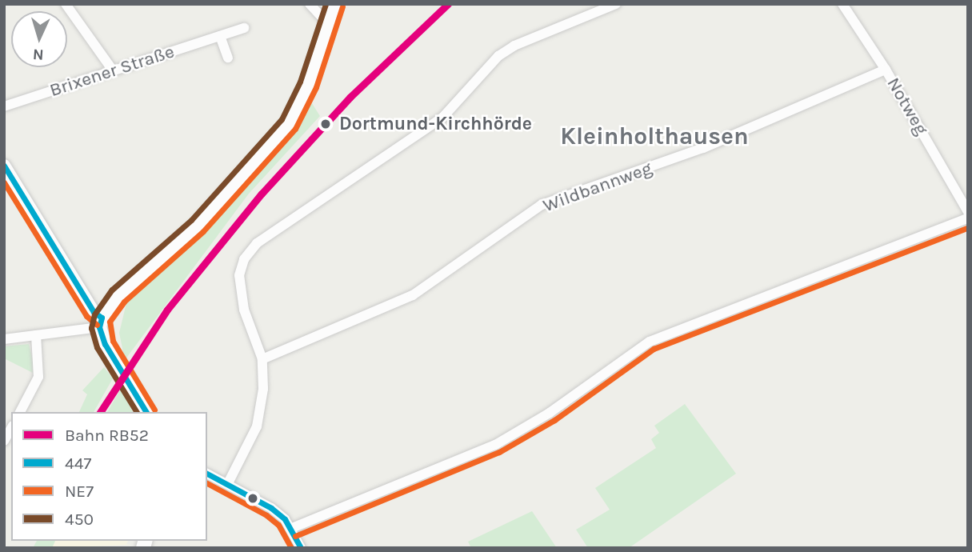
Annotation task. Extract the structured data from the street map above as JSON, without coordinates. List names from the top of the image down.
{
  "streets": {
    "street": ["Brixener Straße", "Notweg", "Wildbannweg"]
  },
  "crossings": [
    ["Notweg", "Wildbannweg"]
  ],
  "districts": ["Kleinholthausen"],
  "places": ["Dortmund-Kirchhörde"],
  "lines": [
    "rail line RB52",
    "transit line 450",
    "transit line NE7",
    "transit line 447"
  ],
  "legend": [
    "Bahn RB52",
    "447",
    "NE7",
    "450"
  ],
  "north": "bottom"
}
